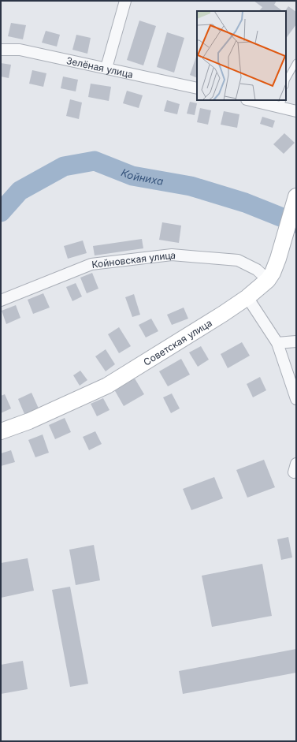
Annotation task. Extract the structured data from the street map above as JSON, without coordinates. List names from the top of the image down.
{
  "streets": {
    "main road": ["Советская улица"],
    "street": ["Зелёная улица", "Койновская улица"]
  },
  "crossings": [
    ["Койновская улица", "Советская улица"]
  ],
  "water": ["Койниха"]
}
